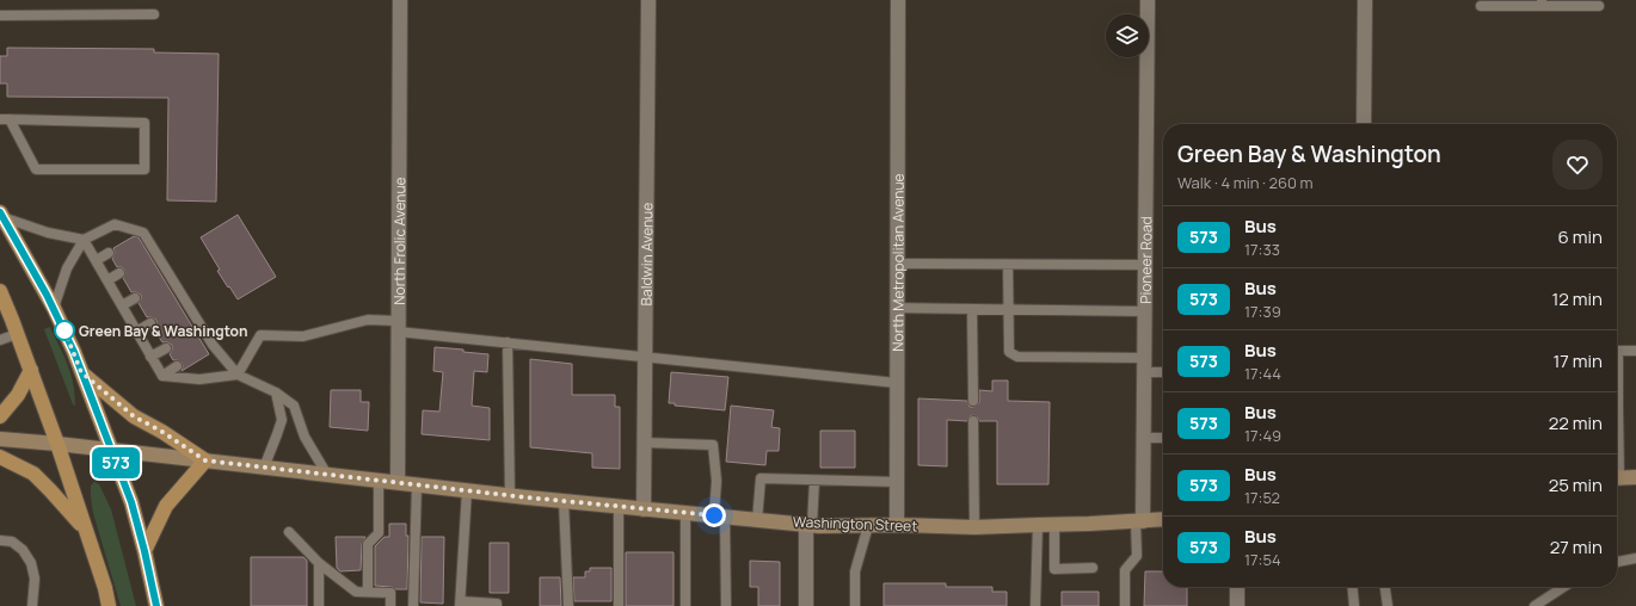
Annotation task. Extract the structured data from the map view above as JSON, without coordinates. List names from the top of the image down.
{
  "streets": {
    "main road": ["Washington Street"],
    "street": [
      "North Frolic Avenue",
      "Baldwin Avenue",
      "Pioneer Road",
      "North Metropolitan Avenue"
    ]
  },
  "crossings": [
    ["North Frolic Avenue", "Washington Street"],
    ["Baldwin Avenue", "Washington Street"],
    ["Pioneer Road", "Washington Street"],
    ["North Metropolitan Avenue", "Washington Street"]
  ],
  "places": ["Green Bay & Washington"],
  "lines": ["bus line 573"],
  "page": {
    "on_map": "573",
    "heading": ["Green Bay & Washington", "Walk · 4 min · 260 m"],
    "list": [
      {
        "mark": "573",
        "name": "Bus",
        "note": "17:33",
        "value": "6 min"
      },
      {
        "mark": "573",
        "name": "Bus",
        "note": "17:39",
        "value": "12 min"
      },
      {
        "mark": "573",
        "name": "Bus",
        "note": "17:44",
        "value": "17 min"
      },
      {
        "mark": "573",
        "name": "Bus",
        "note": "17:49",
        "value": "22 min"
      },
      {
        "mark": "573",
        "name": "Bus",
        "note": "17:52",
        "value": "25 min"
      },
      {
        "mark": "573",
        "name": "Bus",
        "note": "17:54",
        "value": "27 min"
      }
    ]
  }
}
